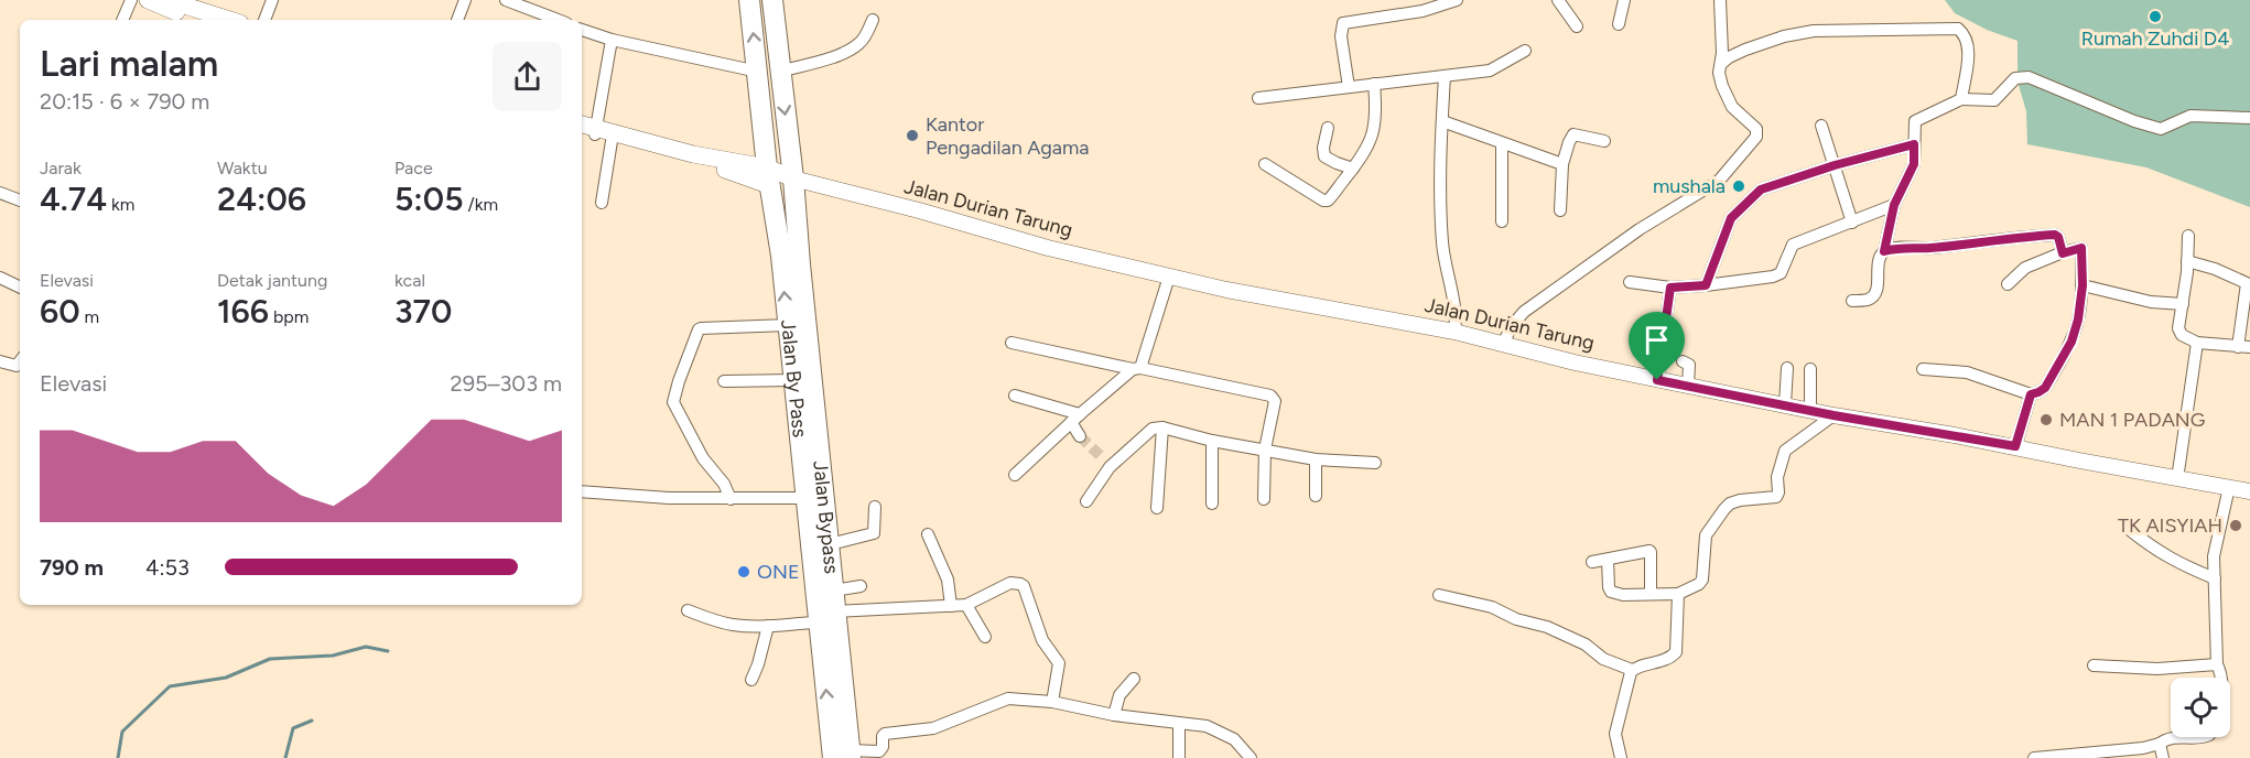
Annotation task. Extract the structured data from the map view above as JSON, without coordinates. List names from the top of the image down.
{
  "streets": {
    "highway": ["Jalan By Pass", "Jalan Bypass"],
    "main road": ["Jalan Durian Tarung"]
  },
  "crossings": [
    ["Jalan Durian Tarung", "Jalan By Pass"],
    ["Jalan Durian Tarung", "Jalan Bypass"],
    ["Jalan By Pass", "Jalan Bypass"]
  ],
  "one_way": ["Jalan By Pass"],
  "places": [
    "Rumah Zuhdi D4",
    "Kantor Pengadilan Agama",
    "mushala",
    "MAN 1 PADANG",
    "TK AISYIAH",
    "ONE"
  ],
  "page": {
    "heading": ["Lari malam", "20:15 · 6 × 790 m"],
    "stats": [
      ["Jarak", "4.74 km"],
      ["Waktu", "24:06"],
      ["Pace", "5:05 /km"],
      ["Elevasi", "60 m"],
      ["Detak jantung", "166 bpm"],
      ["kcal", "370"]
    ],
    "chart": ["Elevasi", "295–303 m"],
    "list": [
      {
        "name": "790 m",
        "note": "4:53"
      }
    ]
  }
}
